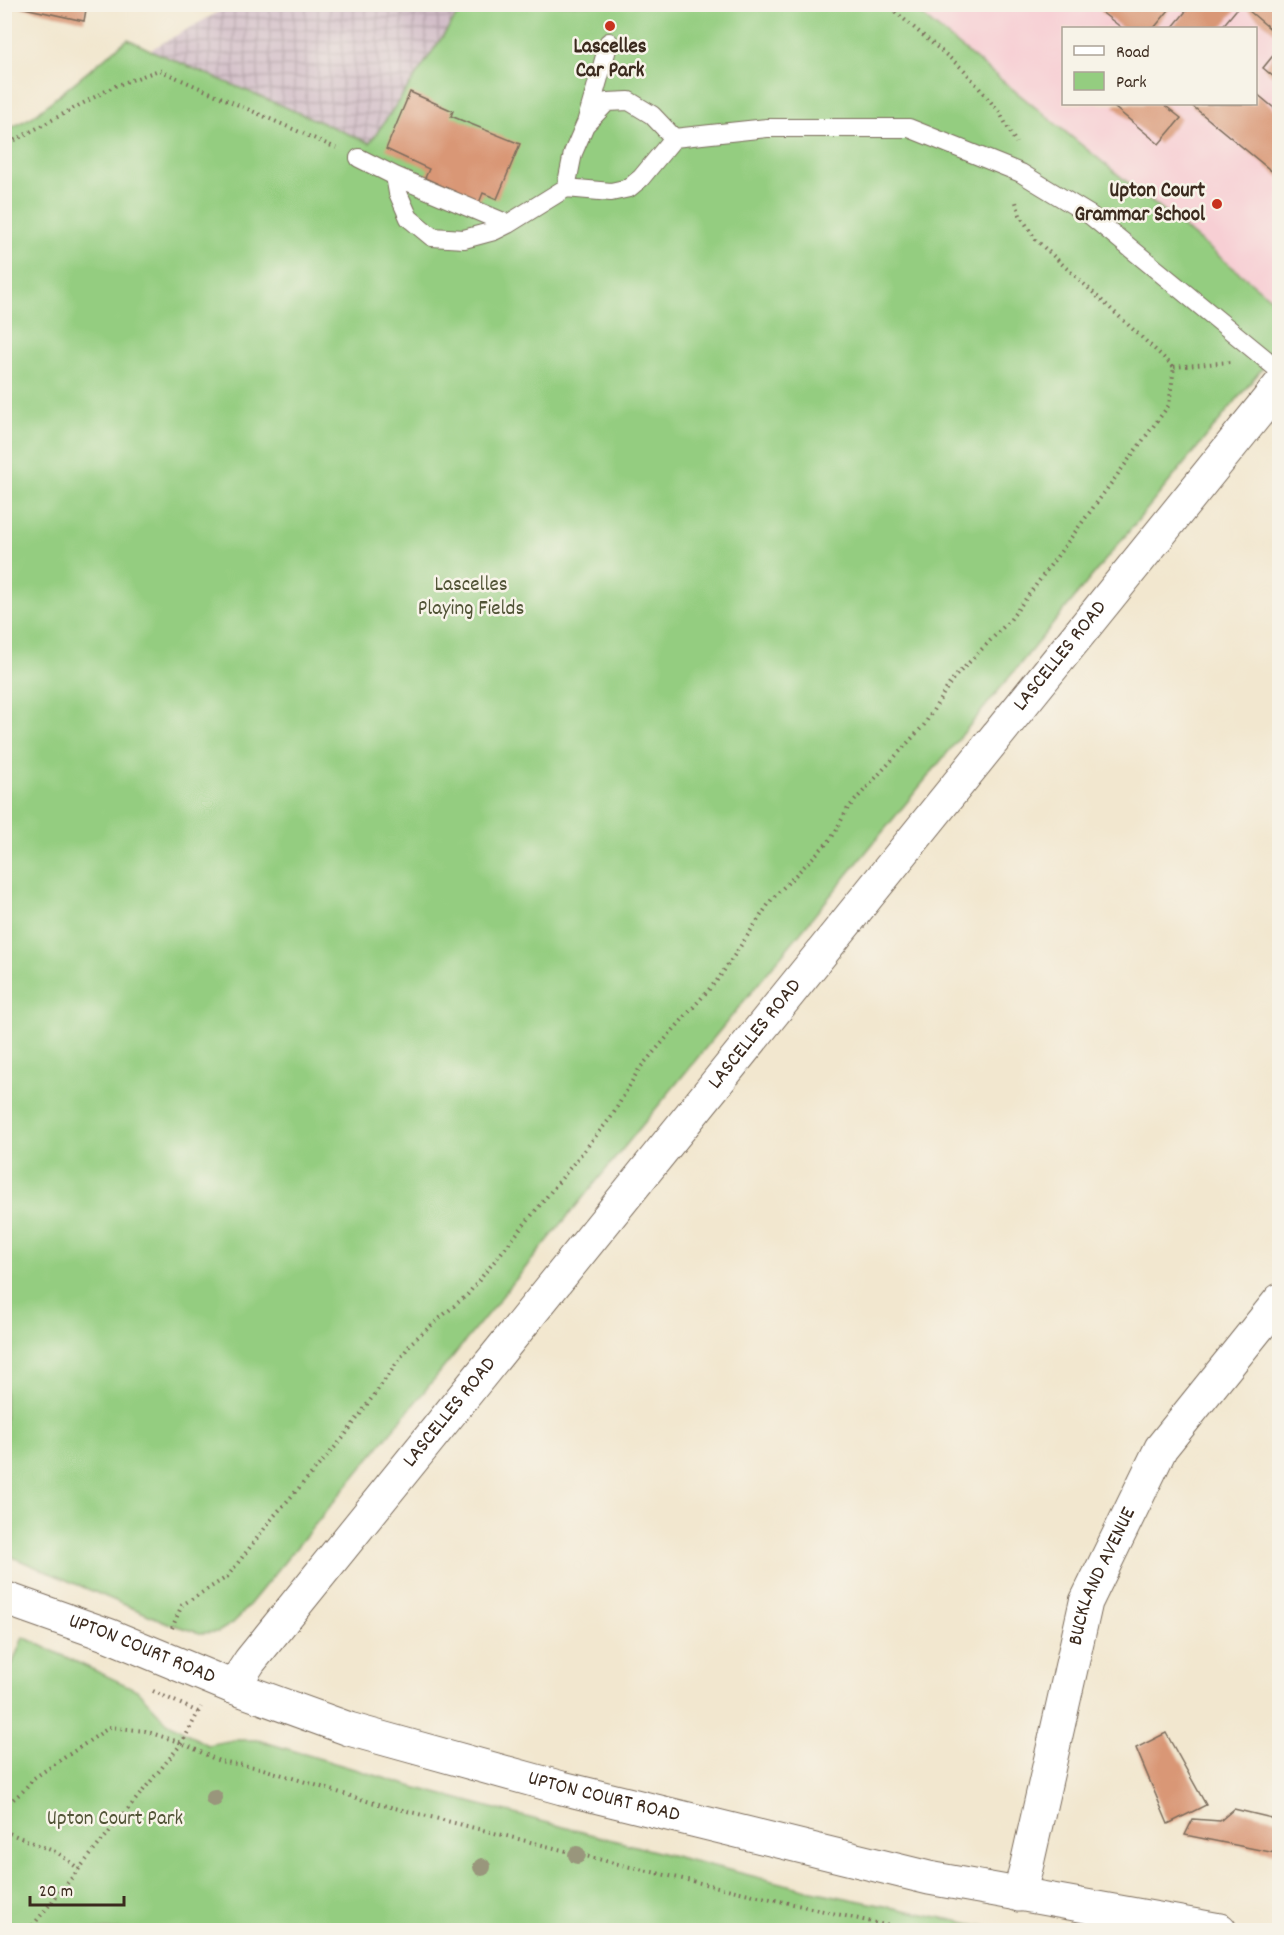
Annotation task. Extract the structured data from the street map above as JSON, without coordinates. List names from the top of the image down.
{
  "streets": {
    "street": ["LASCELLES ROAD", "BUCKLAND AVENUE", "UPTON COURT ROAD"]
  },
  "crossings": [
    ["LASCELLES ROAD", "UPTON COURT ROAD"],
    ["BUCKLAND AVENUE", "UPTON COURT ROAD"]
  ],
  "parks": ["Lascelles Playing Fields", "Upton Court Park"],
  "places": ["Lascelles Car Park", "Upton Court Grammar School"],
  "legend": ["Road", "Park"],
  "scale_bar": "20 m"
}
